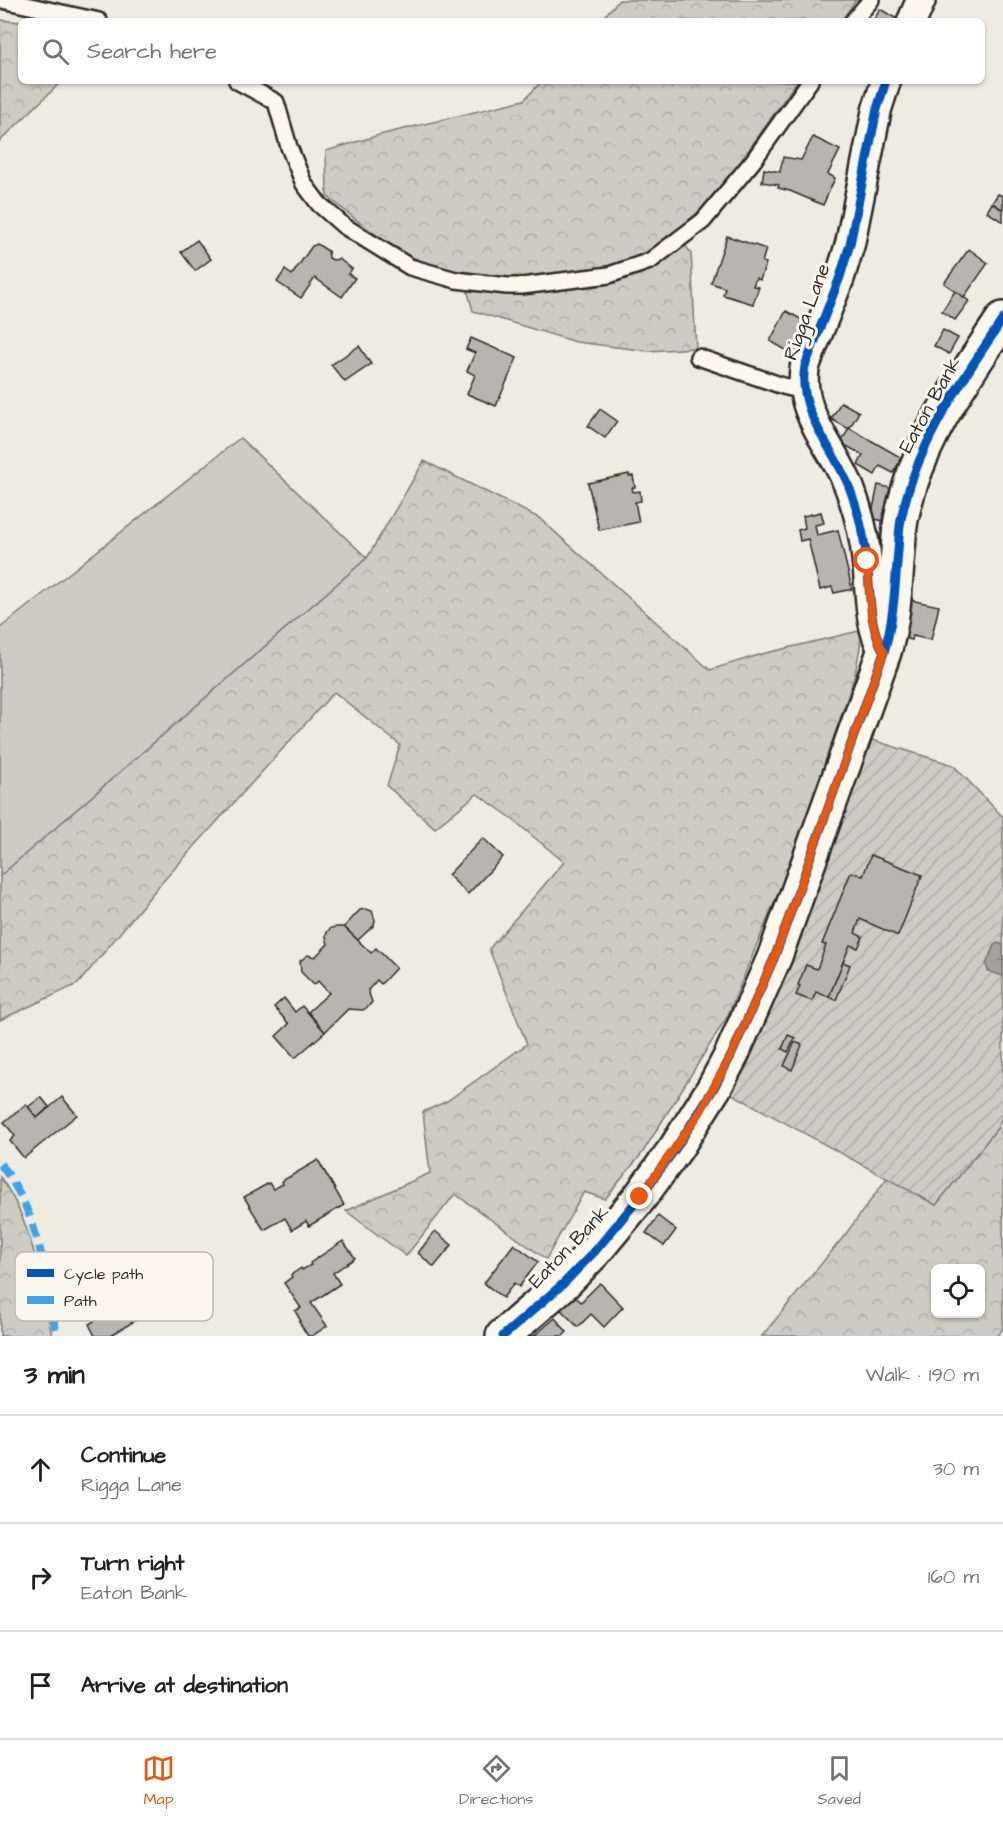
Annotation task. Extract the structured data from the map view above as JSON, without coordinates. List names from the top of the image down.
{
  "streets": {
    "street": ["Rigga Lane", "Eaton Bank"]
  },
  "crossings": [
    ["Rigga Lane", "Eaton Bank"]
  ],
  "legend": ["Cycle path", "Path"],
  "page": {
    "search": "Search here",
    "heading": ["3 min", "Walk · 190 m"],
    "list": [
      ["Continue", "Rigga Lane", "30 m"],
      ["Turn right", "Eaton Bank", "160 m"],
      "Arrive at destination"
    ],
    "nav": ["Map", "Directions", "Saved"]
  }
}
